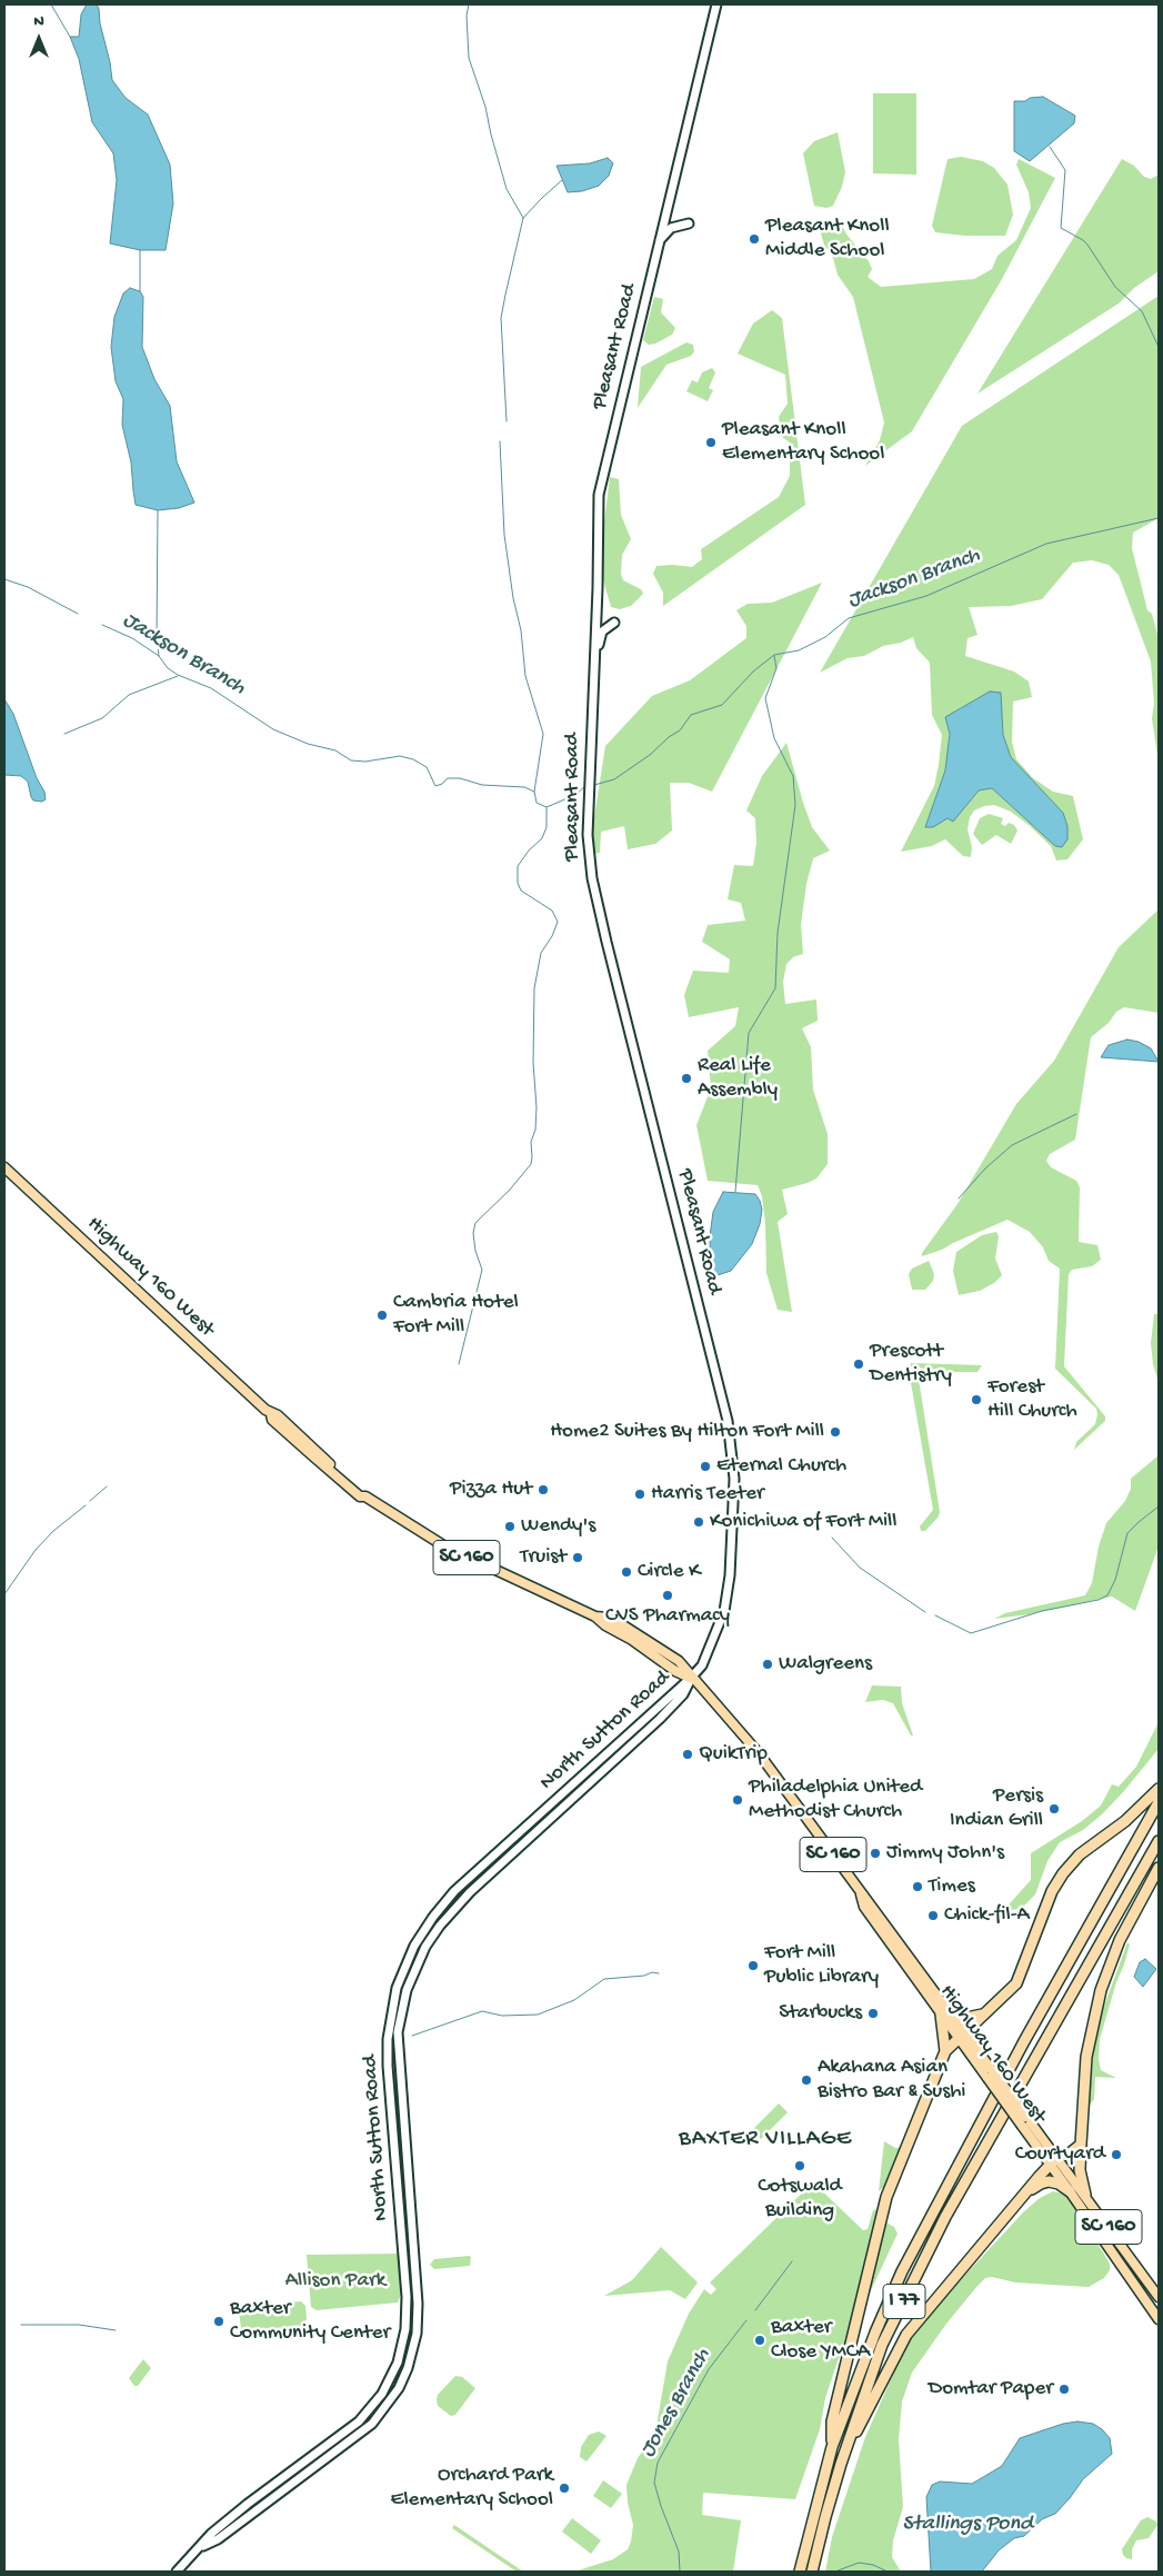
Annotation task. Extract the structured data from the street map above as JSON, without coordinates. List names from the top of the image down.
{
  "streets": {
    "highway": ["I 77"],
    "main road": [
      "Pleasant Road",
      "Highway 160 West",
      "SC 160",
      "North Sutton Road"
    ]
  },
  "crossings": [
    ["Pleasant Road", "Highway 160 West"],
    ["Pleasant Road", "North Sutton Road"],
    ["Highway 160 West", "North Sutton Road"]
  ],
  "districts": ["BAXTER VILLAGE"],
  "water": ["Jackson Branch", "Jones Branch", "Stallings Pond"],
  "parks": ["Allison Park"],
  "places": [
    "Pleasant Knoll Middle School",
    "Pleasant Knoll Elementary School",
    "Real Life Assembly",
    "Cambria Hotel Fort Mill",
    "Prescott Dentistry",
    "Forest Hill Church",
    "Home2 Suites By Hilton Fort Mill",
    "Eternal Church",
    "Pizza Hut",
    "Harris Teeter",
    "Konichiwa of Fort Mill",
    "Wendy's",
    "Truist",
    "Circle K",
    "CVS Pharmacy",
    "Walgreens",
    "QuikTrip",
    "Philadelphia United Methodist Church",
    "Persis Indian Grill",
    "Jimmy John's",
    "Times",
    "Chick-fil-A",
    "Fort Mill Public Library",
    "Starbucks",
    "Akahana Asian Bistro Bar & Sushi",
    "Courtyard",
    "Cotswald Building",
    "Baxter Community Center",
    "Baxter Close YMCA",
    "Domtar Paper",
    "Orchard Park Elementary School"
  ],
  "north": "top"
}
